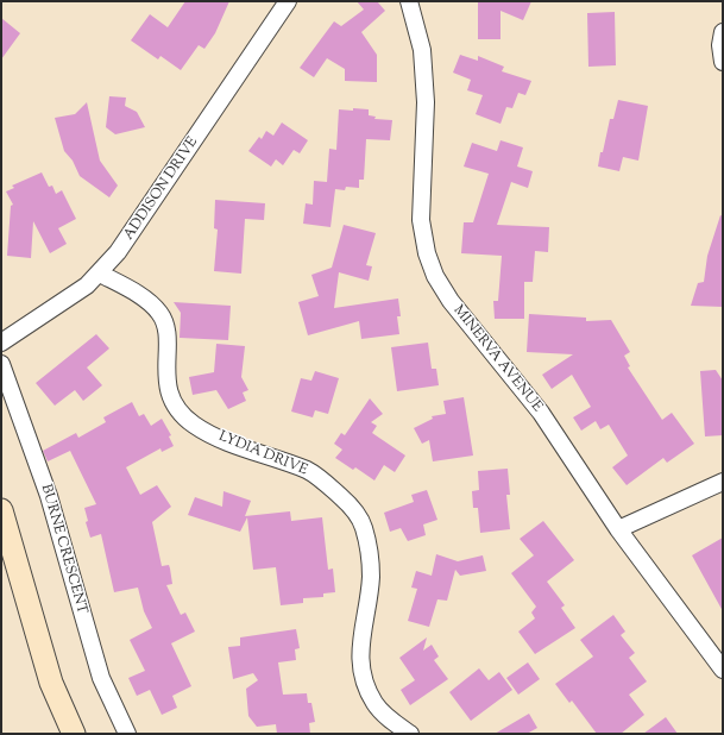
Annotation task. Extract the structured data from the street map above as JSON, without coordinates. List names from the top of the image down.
{
  "streets": {
    "street": [
      "ADDISON DRIVE",
      "MINERVA AVENUE",
      "LYDIA DRIVE",
      "BURNE CRESCENT"
    ]
  },
  "crossings": [
    ["ADDISON DRIVE", "LYDIA DRIVE"]
  ]
}
